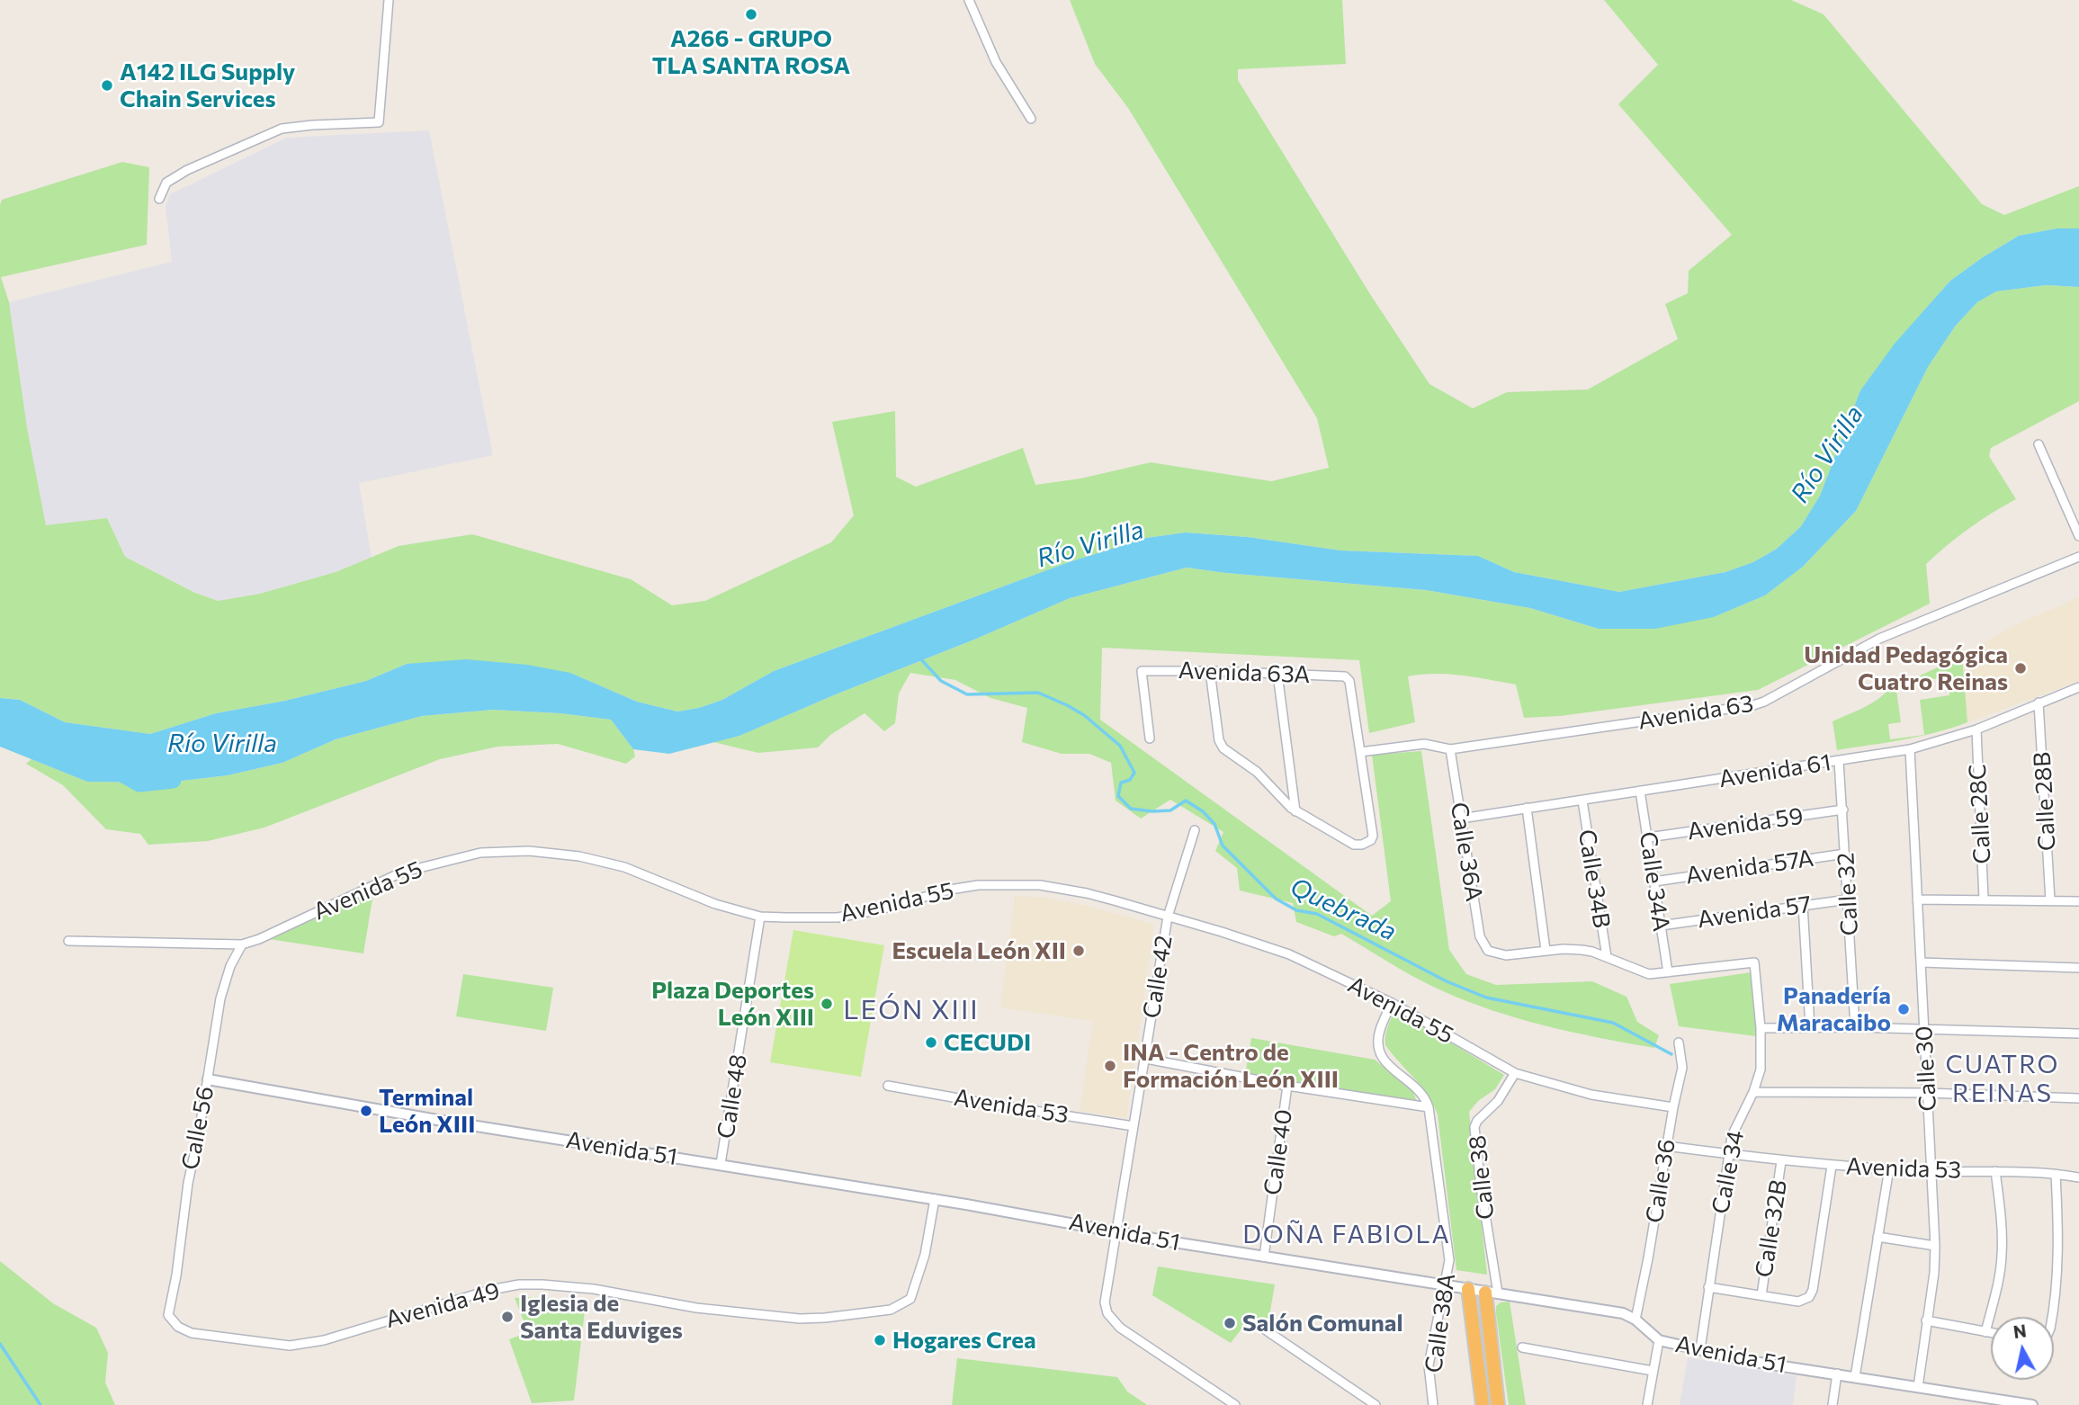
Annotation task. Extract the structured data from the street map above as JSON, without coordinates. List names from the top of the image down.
{
  "streets": {
    "street": [
      "Avenida 63A",
      "Avenida 63",
      "Avenida 61",
      "Calle 28B",
      "Calle 28C",
      "Avenida 59",
      "Calle 36A",
      "Avenida 57A",
      "Calle 34B",
      "Calle 34A",
      "Avenida 55",
      "Calle 32",
      "Avenida 57",
      "Calle 42",
      "Calle 30",
      "Calle 48",
      "Avenida 53",
      "Calle 56",
      "Avenida 51",
      "Calle 40",
      "Calle 34",
      "Calle 38",
      "Calle 36",
      "Calle 32B",
      "Avenida 49",
      "Calle 38A"
    ]
  },
  "crossings": [
    ["Avenida 63A", "Avenida 63"],
    ["Avenida 63", "Calle 36A"],
    ["Avenida 61", "Calle 28B"],
    ["Avenida 61", "Calle 28C"],
    ["Avenida 61", "Calle 36A"],
    ["Avenida 61", "Calle 34B"],
    ["Avenida 61", "Calle 34A"],
    ["Avenida 61", "Calle 32"],
    ["Avenida 61", "Calle 30"],
    ["Avenida 59", "Calle 34A"],
    ["Avenida 59", "Calle 32"],
    ["Avenida 57A", "Calle 34A"],
    ["Avenida 57A", "Calle 32"],
    ["Calle 34A", "Avenida 57"],
    ["Calle 34A", "Calle 34"],
    ["Avenida 55", "Calle 42"],
    ["Avenida 55", "Calle 48"],
    ["Avenida 55", "Calle 56"],
    ["Avenida 55", "Calle 38"],
    ["Avenida 55", "Calle 36"],
    ["Avenida 55", "Calle 38A"],
    ["Calle 32", "Avenida 57"],
    ["Calle 42", "Avenida 53"],
    ["Calle 42", "Avenida 51"],
    ["Calle 30", "Avenida 53"],
    ["Calle 30", "Avenida 51"],
    ["Calle 48", "Avenida 51"],
    ["Avenida 53", "Calle 34"],
    ["Avenida 53", "Calle 36"],
    ["Avenida 53", "Calle 32B"],
    ["Calle 56", "Avenida 51"],
    ["Calle 56", "Avenida 49"],
    ["Avenida 51", "Calle 40"],
    ["Avenida 51", "Calle 34"],
    ["Avenida 51", "Calle 38"],
    ["Avenida 51", "Calle 36"],
    ["Avenida 51", "Avenida 49"],
    ["Avenida 51", "Calle 38A"]
  ],
  "districts": ["LEÓN XIII", "CUATRO REINAS", "DOÑA FABIOLA"],
  "water": ["Río Virilla", "Quebrada"],
  "places": [
    "A266 - GRUPO TLA SANTA ROSA",
    "A142 ILG Supply Chain Services",
    "Unidad Pedagógica Cuatro Reinas",
    "Escuela León XII",
    "Plaza Deportes León XIII",
    "Panadería Maracaibo",
    "CECUDI",
    "INA - Centro de Formación León XIII",
    "Terminal León XIII",
    "Iglesia de Santa Eduviges",
    "Salón Comunal",
    "Hogares Crea"
  ],
  "north": "top"
}
